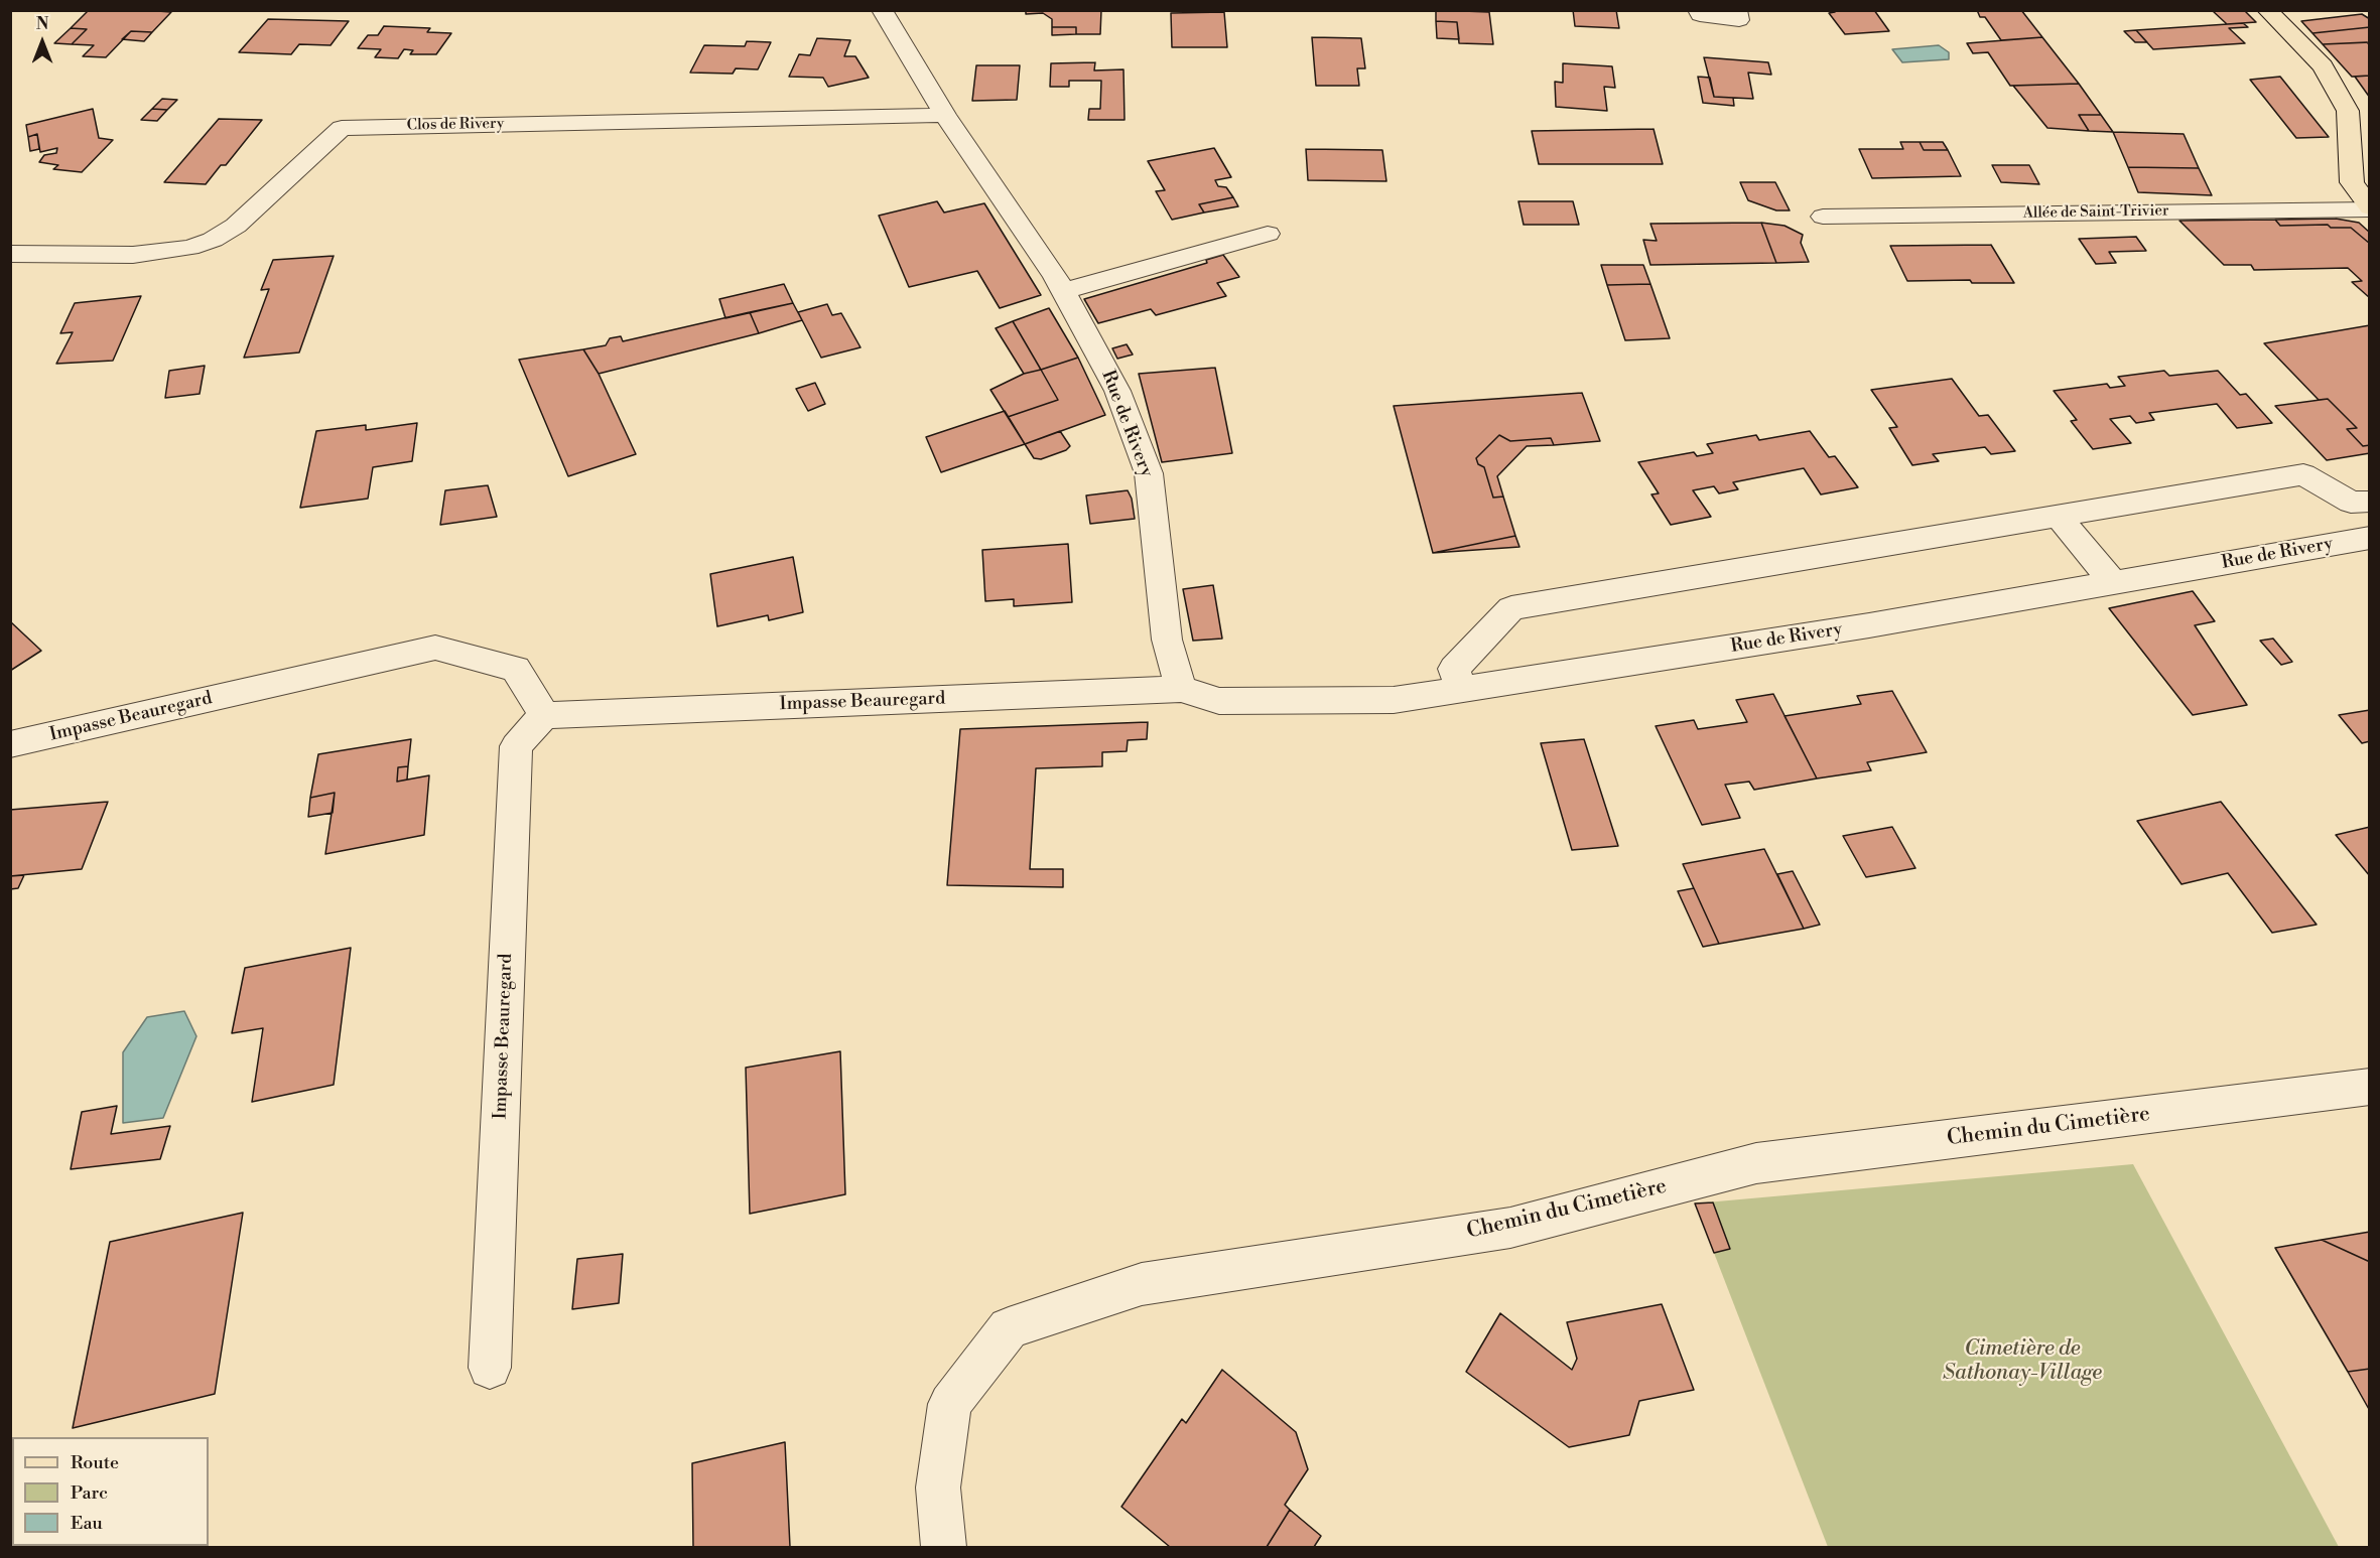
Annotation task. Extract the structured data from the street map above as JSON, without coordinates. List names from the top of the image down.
{
  "streets": {
    "street": [
      "Clos de Rivery",
      "Allée de Saint-Trivier",
      "Rue de Rivery",
      "Impasse Beauregard",
      "Chemin du Cimetière"
    ]
  },
  "crossings": [
    ["Clos de Rivery", "Rue de Rivery"],
    ["Rue de Rivery", "Impasse Beauregard"]
  ],
  "parks": ["Cimetière de Sathonay-Village"],
  "legend": ["Route", "Parc", "Eau"],
  "north": "top"
}
